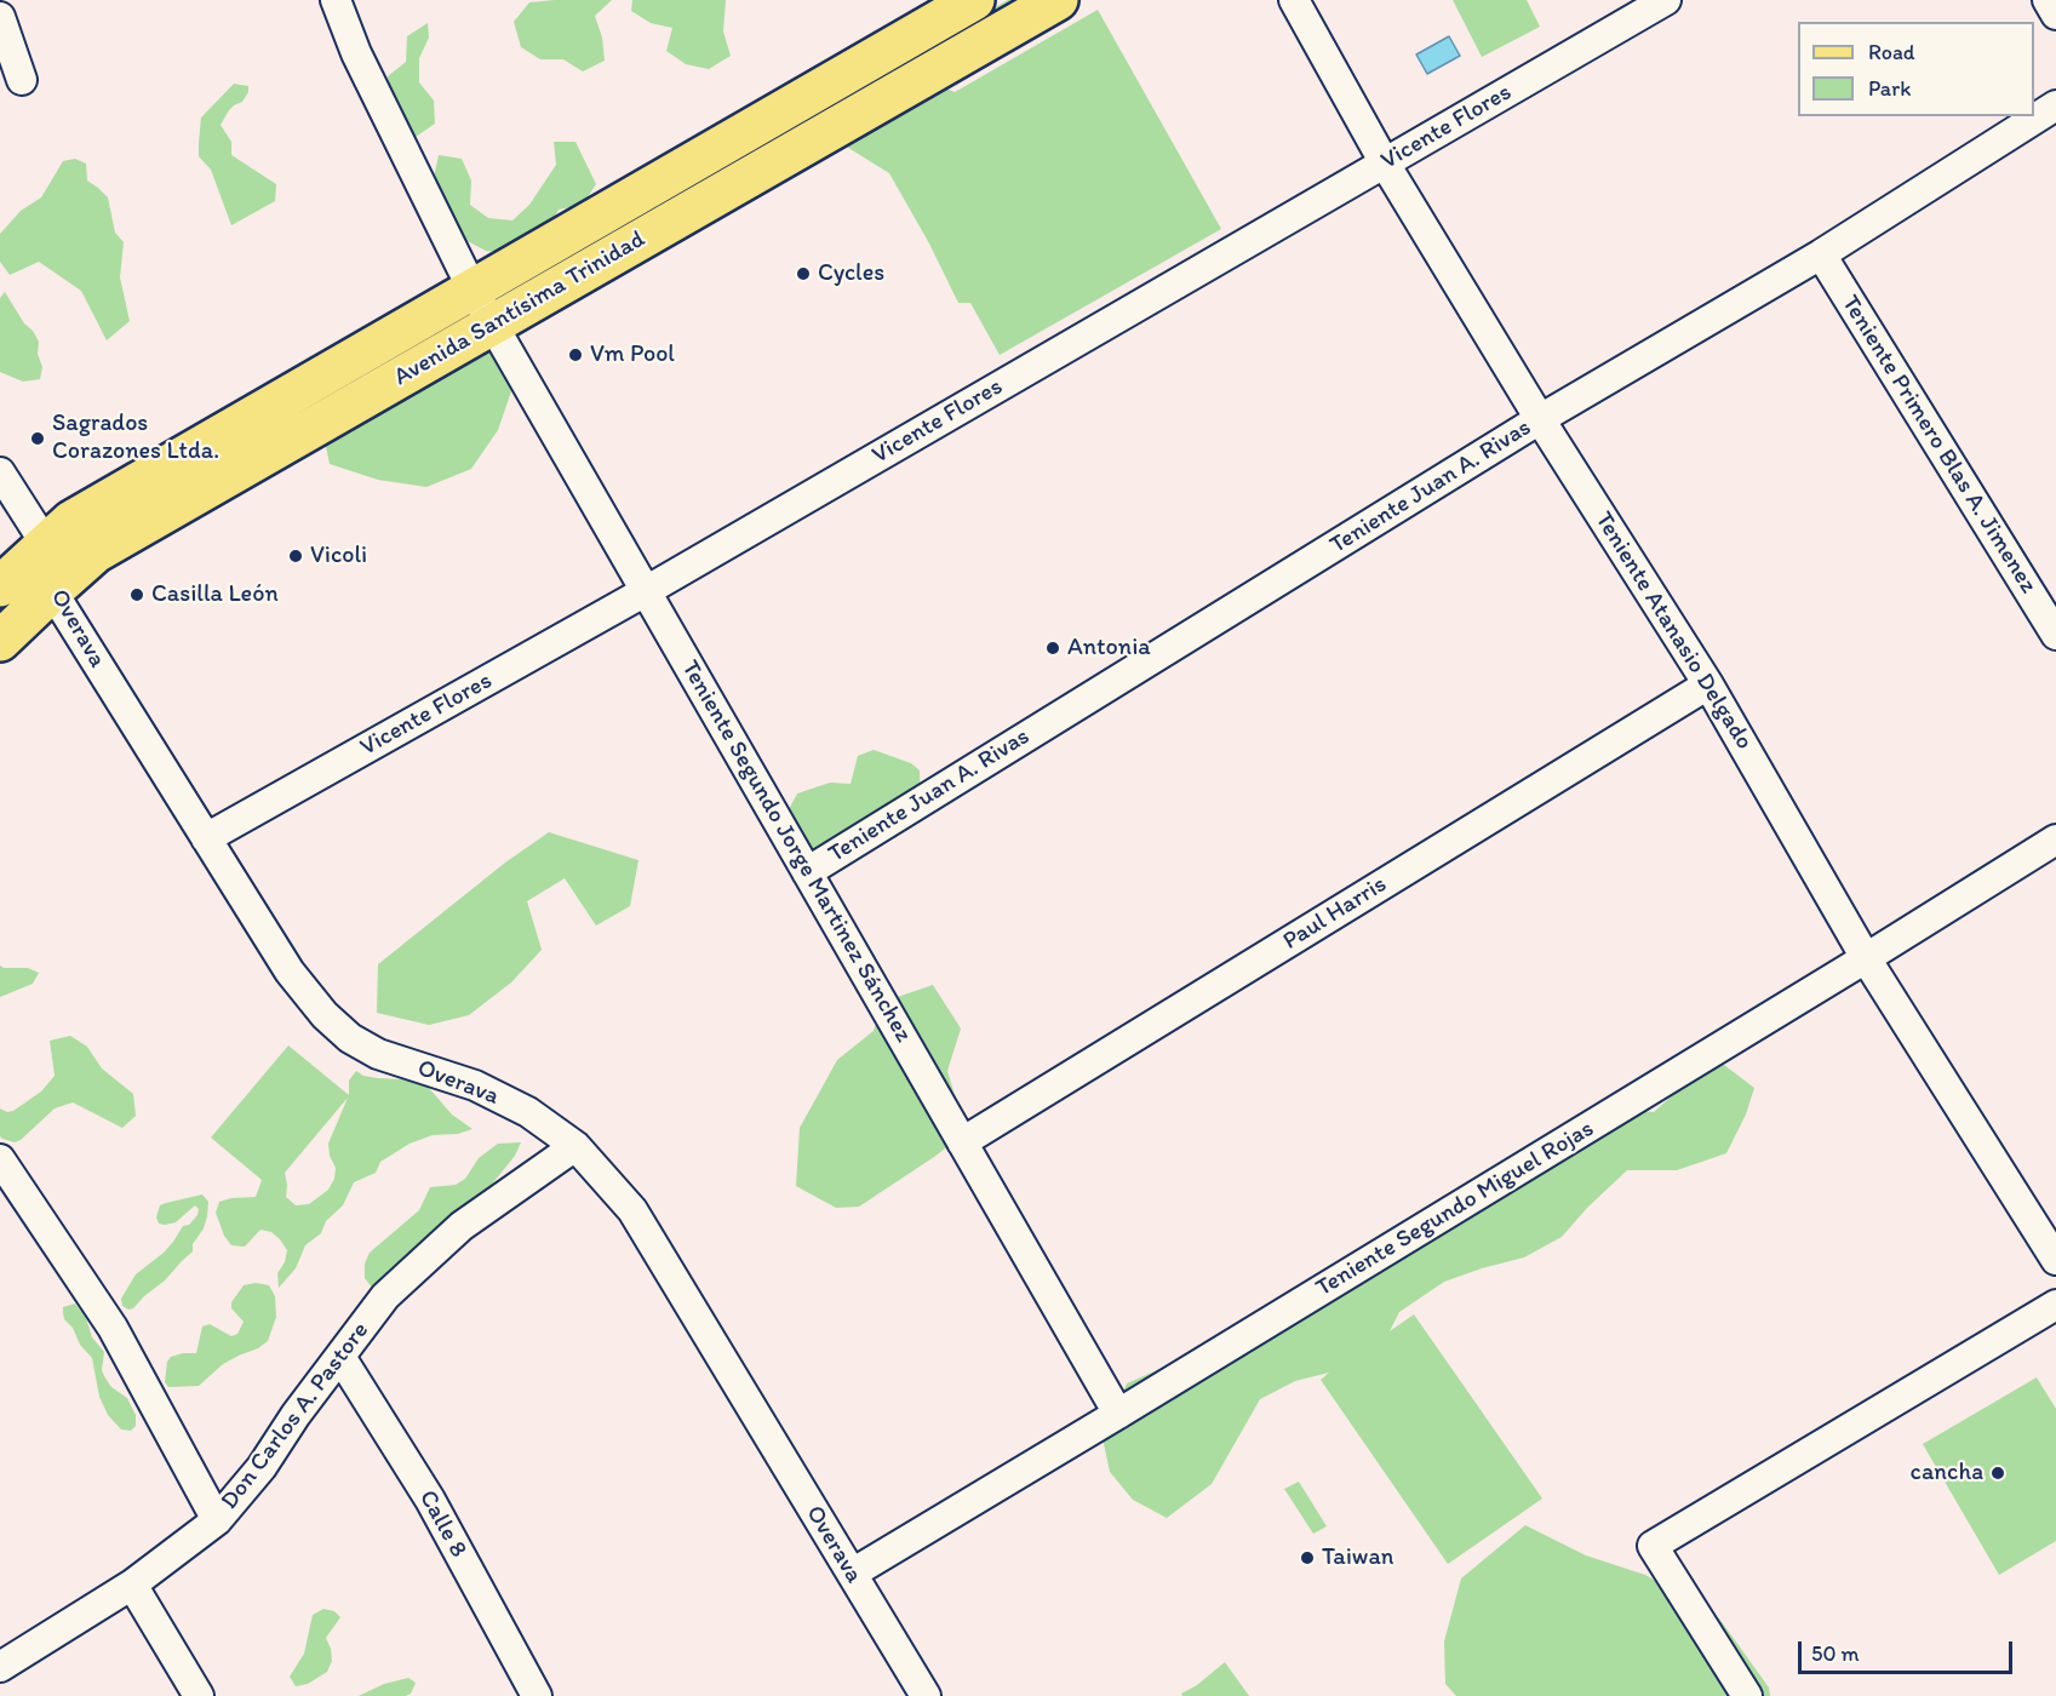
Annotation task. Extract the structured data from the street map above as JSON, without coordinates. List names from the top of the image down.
{
  "streets": {
    "main road": ["Avenida Santísima Trinidad"],
    "street": [
      "Vicente Flores",
      "Teniente Primero Blas A. Jimenez",
      "Teniente Juan A. Rivas",
      "Overava",
      "Teniente Atanasio Delgado",
      "Teniente Segundo Jorge Martinez Sánchez",
      "Paul Harris",
      "Teniente Segundo Miguel Rojas",
      "Don Carlos A. Pastore",
      "Calle 8"
    ]
  },
  "crossings": [
    ["Vicente Flores", "Overava"],
    ["Vicente Flores", "Teniente Atanasio Delgado"],
    ["Vicente Flores", "Teniente Segundo Jorge Martinez Sánchez"],
    ["Avenida Santísima Trinidad", "Overava"],
    ["Avenida Santísima Trinidad", "Teniente Segundo Jorge Martinez Sánchez"],
    ["Teniente Primero Blas A. Jimenez", "Teniente Juan A. Rivas"],
    ["Teniente Juan A. Rivas", "Teniente Atanasio Delgado"],
    ["Teniente Juan A. Rivas", "Teniente Segundo Jorge Martinez Sánchez"],
    ["Overava", "Teniente Segundo Miguel Rojas"],
    ["Overava", "Don Carlos A. Pastore"],
    ["Teniente Atanasio Delgado", "Paul Harris"],
    ["Teniente Atanasio Delgado", "Teniente Segundo Miguel Rojas"],
    ["Teniente Segundo Jorge Martinez Sánchez", "Paul Harris"],
    ["Teniente Segundo Jorge Martinez Sánchez", "Teniente Segundo Miguel Rojas"],
    ["Don Carlos A. Pastore", "Calle 8"]
  ],
  "places": [
    "Cycles",
    "Vm Pool",
    "Sagrados Corazones Ltda.",
    "Vicoli",
    "Casilla León",
    "Antonia",
    "cancha",
    "Taiwan"
  ],
  "legend": ["Road", "Park"],
  "scale_bar": "50 m"
}
